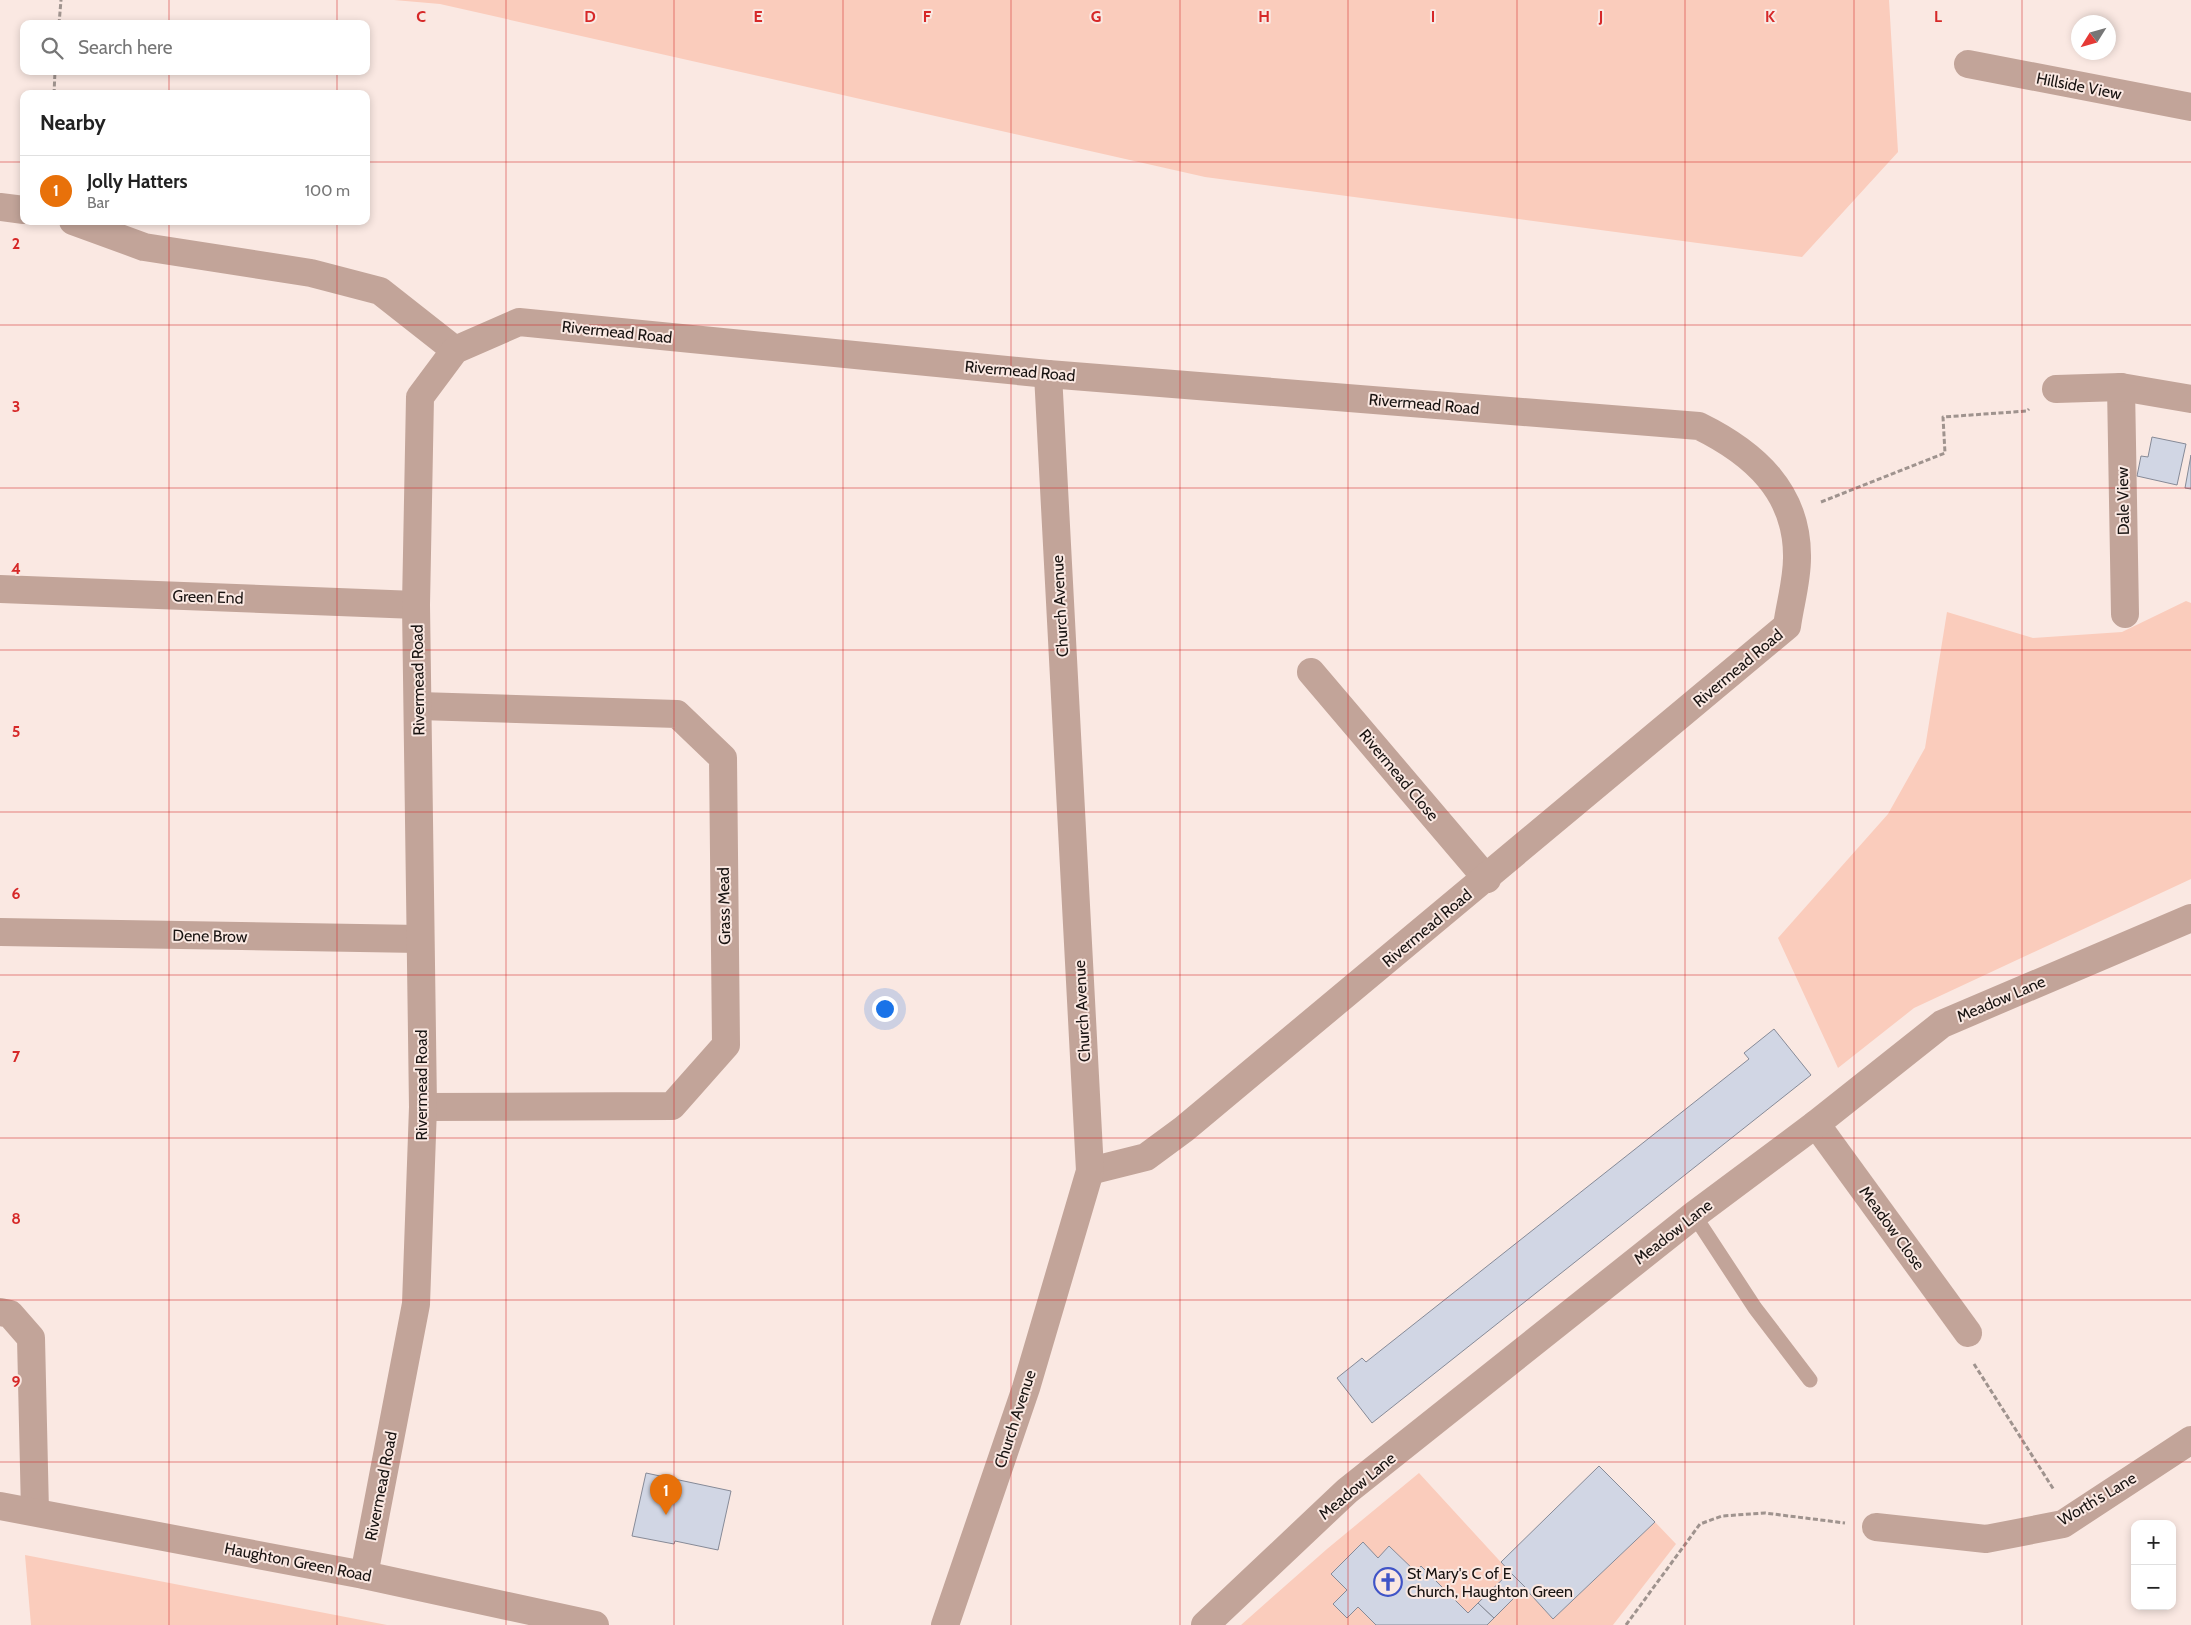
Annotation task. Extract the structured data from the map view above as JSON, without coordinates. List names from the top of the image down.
{
  "streets": {
    "street": [
      "Hillside View",
      "Rivermead Road",
      "Dale View",
      "Green End",
      "Church Avenue",
      "Rivermead Close",
      "Grass Mead",
      "Dene Brow",
      "Meadow Lane",
      "Meadow Close",
      "Worth's Lane",
      "Haughton Green Road"
    ]
  },
  "crossings": [
    ["Rivermead Road", "Green End"],
    ["Rivermead Road", "Church Avenue"],
    ["Rivermead Road", "Rivermead Close"],
    ["Rivermead Road", "Grass Mead"],
    ["Rivermead Road", "Dene Brow"],
    ["Rivermead Road", "Haughton Green Road"],
    ["Meadow Lane", "Meadow Close"]
  ],
  "places": {
    "church": ["St Mary's C of E Church, Haughton Green"]
  },
  "north": "bottom left",
  "page": {
    "search": "Search here",
    "heading": "Nearby",
    "list": [
      {
        "mark": "1",
        "name": "Jolly Hatters",
        "note": "Bar",
        "value": "100 m"
      }
    ],
    "pins": "1",
    "map_buttons": ["+", "−"]
  },
  "grid": {
    "columns": [
      "C",
      "D",
      "E",
      "F",
      "G",
      "H",
      "I",
      "J",
      "K",
      "L"
    ],
    "rows": [
      "2",
      "3",
      "4",
      "5",
      "6",
      "7",
      "8",
      "9"
    ]
  }
}
